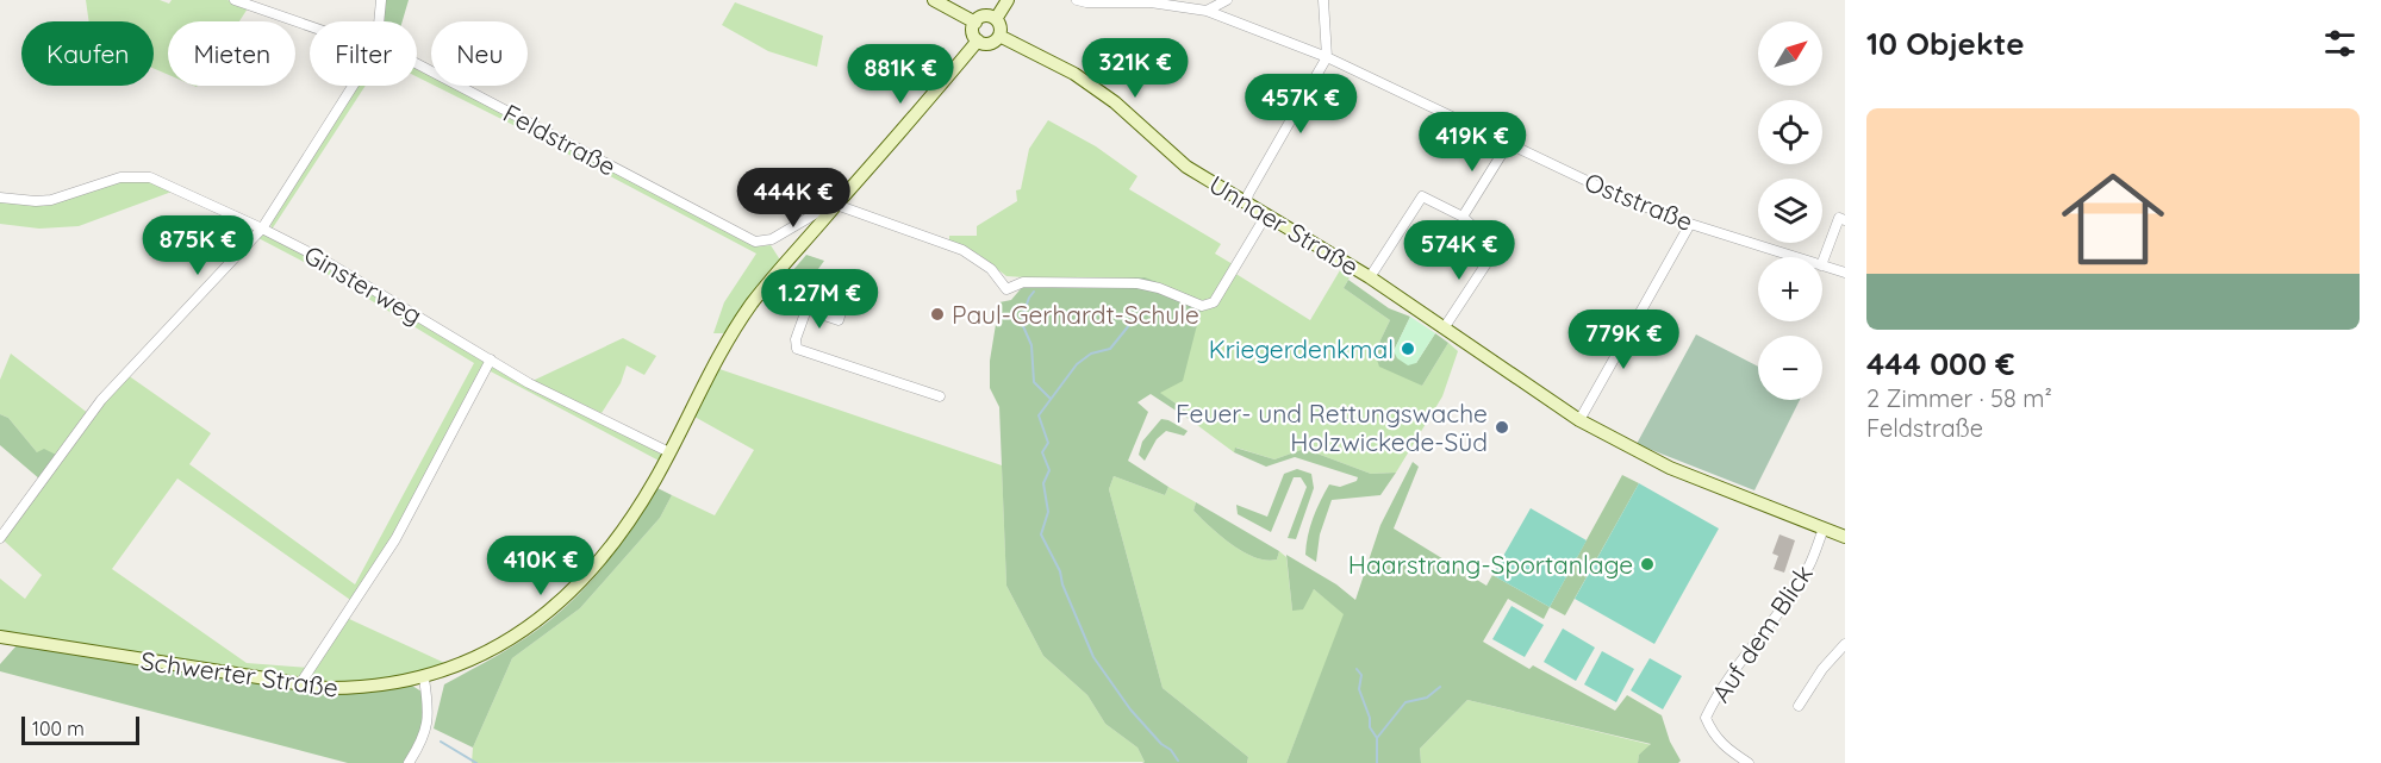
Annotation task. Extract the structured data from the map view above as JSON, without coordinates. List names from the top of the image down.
{
  "streets": {
    "main road": ["Unnaer Straße", "Schwerter Straße"],
    "street": [
      "Feldstraße",
      "Oststraße",
      "Ginsterweg",
      "Auf dem Blick"
    ]
  },
  "crossings": [
    ["Feldstraße", "Schwerter Straße"],
    ["Unnaer Straße", "Auf dem Blick"],
    ["Unnaer Straße", "Schwerter Straße"],
    ["Ginsterweg", "Schwerter Straße"]
  ],
  "places": [
    "Paul-Gerhardt-Schule",
    "Kriegerdenkmal",
    "Feuer- und Rettungswache Holzwickede-Süd",
    "Haarstrang-Sportanlage"
  ],
  "scale_bar": "100 m",
  "north": "top right",
  "page": {
    "heading": "10 Objekte",
    "map_buttons": ["+", "−"],
    "chip": [
      "Kaufen",
      "Mieten",
      "Filter",
      "Neu"
    ],
    "price": [
      "321K €",
      "881K €",
      "457K €",
      "419K €",
      "444K €",
      "875K €",
      "574K €",
      "1.27M €",
      "779K €",
      "410K €"
    ],
    "list": [
      {
        "name": "444 000 €",
        "note": "2 Zimmer · 58 m² · Feldstraße"
      }
    ],
    "scale": "100 m"
  }
}
